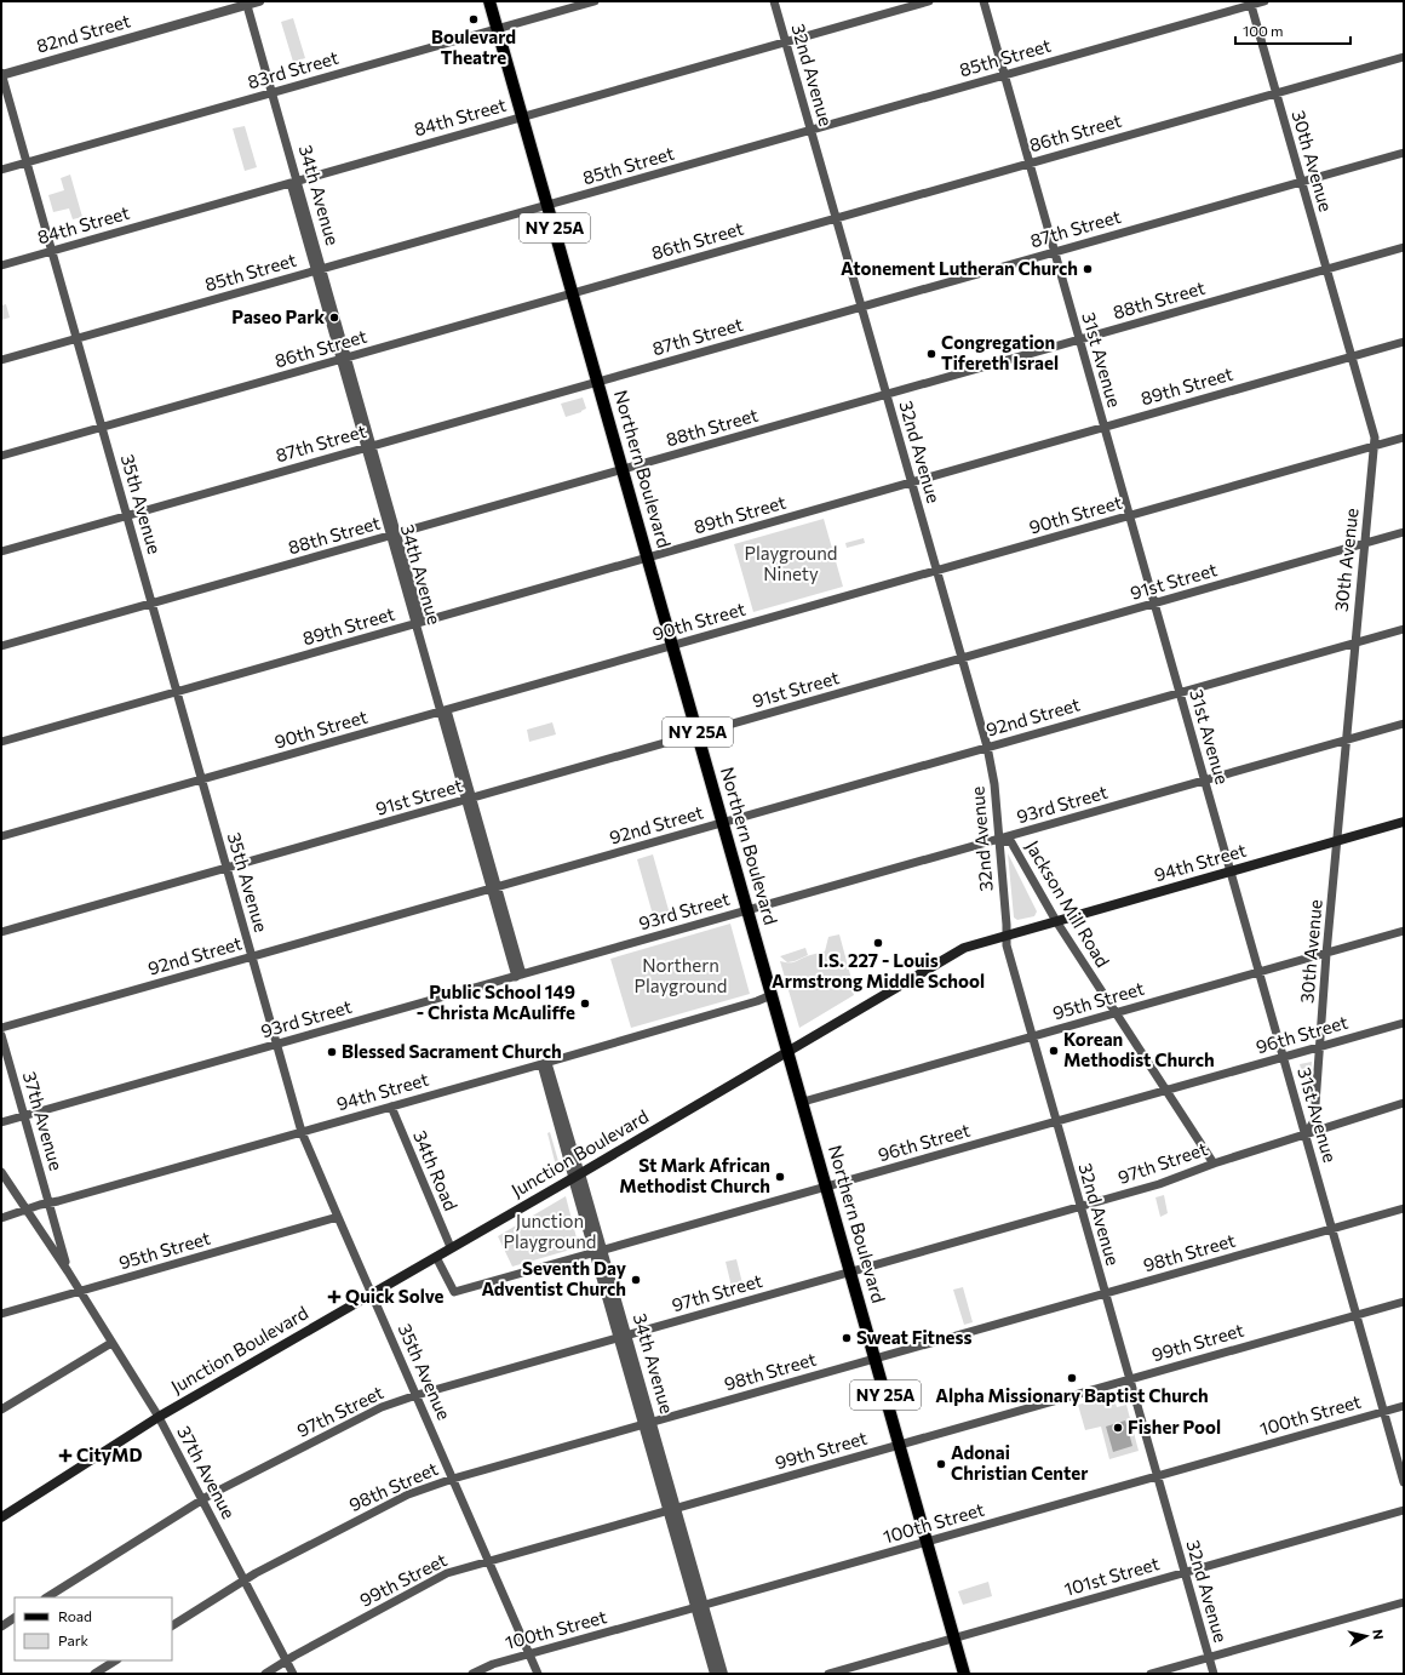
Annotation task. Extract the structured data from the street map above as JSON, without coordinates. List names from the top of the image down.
{
  "streets": {
    "main road": [
      "NY 25A",
      "Northern Boulevard",
      "94th Street",
      "Junction Boulevard"
    ],
    "street": [
      "82nd Street",
      "85th Street",
      "83rd Street",
      "32nd Avenue",
      "84th Street",
      "86th Street",
      "30th Avenue",
      "34th Avenue",
      "87th Street",
      "88th Street",
      "31st Avenue",
      "89th Street",
      "35th Avenue",
      "90th Street",
      "91st Street",
      "92nd Street",
      "93rd Street",
      "Jackson Mill Road",
      "95th Street",
      "96th Street",
      "37th Avenue",
      "97th Street",
      "34th Road",
      "98th Street",
      "99th Street",
      "100th Street",
      "101st Street"
    ]
  },
  "crossings": [
    ["82nd Street", "34th Avenue"],
    ["82nd Street", "35th Avenue"],
    ["85th Street", "32nd Avenue"],
    ["85th Street", "30th Avenue"],
    ["85th Street", "34th Avenue"],
    ["85th Street", "31st Avenue"],
    ["85th Street", "Northern Boulevard"],
    ["85th Street", "35th Avenue"],
    ["83rd Street", "34th Avenue"],
    ["83rd Street", "Northern Boulevard"],
    ["83rd Street", "35th Avenue"],
    ["32nd Avenue", "84th Street"],
    ["32nd Avenue", "86th Street"],
    ["32nd Avenue", "87th Street"],
    ["32nd Avenue", "88th Street"],
    ["32nd Avenue", "89th Street"],
    ["32nd Avenue", "90th Street"],
    ["32nd Avenue", "91st Street"],
    ["32nd Avenue", "92nd Street"],
    ["32nd Avenue", "93rd Street"],
    ["32nd Avenue", "94th Street"],
    ["32nd Avenue", "Jackson Mill Road"],
    ["32nd Avenue", "95th Street"],
    ["32nd Avenue", "96th Street"],
    ["32nd Avenue", "Junction Boulevard"],
    ["32nd Avenue", "97th Street"],
    ["32nd Avenue", "98th Street"],
    ["32nd Avenue", "99th Street"],
    ["32nd Avenue", "100th Street"],
    ["32nd Avenue", "101st Street"],
    ["84th Street", "34th Avenue"],
    ["84th Street", "Northern Boulevard"],
    ["84th Street", "35th Avenue"],
    ["86th Street", "30th Avenue"],
    ["86th Street", "34th Avenue"],
    ["86th Street", "31st Avenue"],
    ["86th Street", "Northern Boulevard"],
    ["86th Street", "35th Avenue"],
    ["30th Avenue", "87th Street"],
    ["30th Avenue", "88th Street"],
    ["30th Avenue", "31st Avenue"],
    ["30th Avenue", "89th Street"],
    ["30th Avenue", "90th Street"],
    ["30th Avenue", "91st Street"],
    ["30th Avenue", "92nd Street"],
    ["30th Avenue", "93rd Street"],
    ["30th Avenue", "94th Street"],
    ["30th Avenue", "95th Street"],
    ["30th Avenue", "96th Street"],
    ["30th Avenue", "97th Street"],
    ["34th Avenue", "87th Street"],
    ["34th Avenue", "88th Street"],
    ["34th Avenue", "89th Street"],
    ["34th Avenue", "90th Street"],
    ["34th Avenue", "91st Street"],
    ["34th Avenue", "92nd Street"],
    ["34th Avenue", "93rd Street"],
    ["34th Avenue", "94th Street"],
    ["34th Avenue", "96th Street"],
    ["34th Avenue", "Junction Boulevard"],
    ["34th Avenue", "97th Street"],
    ["34th Avenue", "98th Street"],
    ["34th Avenue", "99th Street"],
    ["34th Avenue", "100th Street"],
    ["87th Street", "31st Avenue"],
    ["87th Street", "Northern Boulevard"],
    ["87th Street", "35th Avenue"],
    ["88th Street", "31st Avenue"],
    ["88th Street", "Northern Boulevard"],
    ["88th Street", "35th Avenue"],
    ["31st Avenue", "89th Street"],
    ["31st Avenue", "90th Street"],
    ["31st Avenue", "91st Street"],
    ["31st Avenue", "92nd Street"],
    ["31st Avenue", "93rd Street"],
    ["31st Avenue", "94th Street"],
    ["31st Avenue", "95th Street"],
    ["31st Avenue", "96th Street"],
    ["31st Avenue", "97th Street"],
    ["31st Avenue", "98th Street"],
    ["31st Avenue", "99th Street"],
    ["31st Avenue", "100th Street"],
    ["89th Street", "Northern Boulevard"],
    ["89th Street", "35th Avenue"],
    ["Northern Boulevard", "90th Street"],
    ["Northern Boulevard", "91st Street"],
    ["Northern Boulevard", "92nd Street"],
    ["Northern Boulevard", "93rd Street"],
    ["Northern Boulevard", "94th Street"],
    ["Northern Boulevard", "95th Street"],
    ["Northern Boulevard", "96th Street"],
    ["Northern Boulevard", "Junction Boulevard"],
    ["Northern Boulevard", "97th Street"],
    ["Northern Boulevard", "98th Street"],
    ["Northern Boulevard", "99th Street"],
    ["Northern Boulevard", "100th Street"],
    ["Northern Boulevard", "101st Street"],
    ["35th Avenue", "90th Street"],
    ["35th Avenue", "91st Street"],
    ["35th Avenue", "92nd Street"],
    ["35th Avenue", "93rd Street"],
    ["35th Avenue", "94th Street"],
    ["35th Avenue", "95th Street"],
    ["35th Avenue", "Junction Boulevard"],
    ["35th Avenue", "97th Street"],
    ["35th Avenue", "98th Street"],
    ["35th Avenue", "99th Street"],
    ["35th Avenue", "100th Street"],
    ["93rd Street", "Jackson Mill Road"],
    ["93rd Street", "37th Avenue"],
    ["94th Street", "Jackson Mill Road"],
    ["94th Street", "37th Avenue"],
    ["94th Street", "Junction Boulevard"],
    ["94th Street", "34th Road"],
    ["Jackson Mill Road", "95th Street"],
    ["Jackson Mill Road", "96th Street"],
    ["Jackson Mill Road", "97th Street"],
    ["95th Street", "37th Avenue"],
    ["96th Street", "Junction Boulevard"],
    ["37th Avenue", "Junction Boulevard"],
    ["37th Avenue", "97th Street"],
    ["37th Avenue", "98th Street"],
    ["37th Avenue", "99th Street"],
    ["Junction Boulevard", "34th Road"]
  ],
  "parks": ["Playground Ninety", "Northern Playground", "Junction Playground"],
  "places": {
    "other": [
      "Boulevard Theatre",
      "Atonement Lutheran Church",
      "Paseo Park",
      "Congregation Tifereth Israel",
      "I.S. 227 - Louis Armstrong Middle School",
      "Public School 149 - Christa McAuliffe",
      "Korean Methodist Church",
      "Blessed Sacrament Church",
      "St Mark African Methodist Church",
      "Seventh Day Adventist Church",
      "Sweat Fitness",
      "Alpha Missionary Baptist Church",
      "Fisher Pool",
      "Adonai Christian Center"
    ],
    "health": ["Quick Solve", "CityMD"]
  },
  "legend": ["Road", "Park"],
  "scale_bar": "100 m",
  "north": "right"
}
